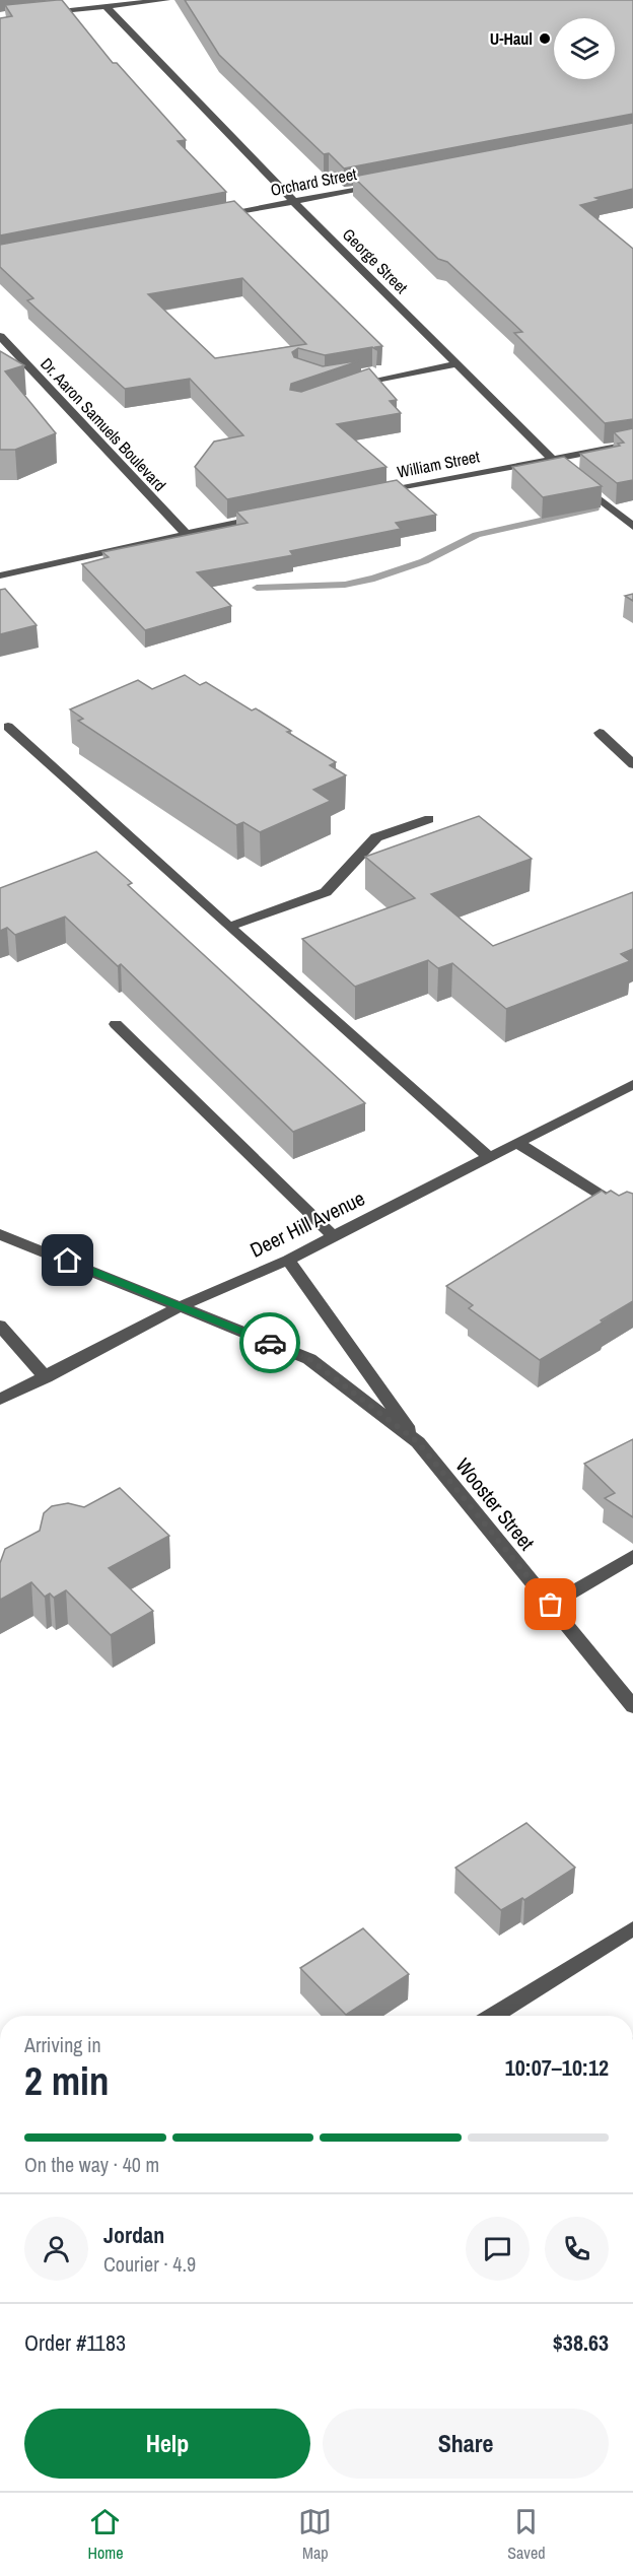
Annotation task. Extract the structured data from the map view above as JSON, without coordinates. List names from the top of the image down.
{
  "streets": {
    "street": [
      "Orchard Street",
      "George Street",
      "Dr. Aaron Samuels Boulevard",
      "William Street",
      "Deer Hill Avenue",
      "Wooster Street"
    ]
  },
  "crossings": [
    ["Orchard Street", "George Street"],
    ["George Street", "William Street"],
    ["Deer Hill Avenue", "Wooster Street"]
  ],
  "places": ["U-Haul"],
  "page": {
    "heading": ["2 min", "Arriving in", "10:07–10:12"],
    "panel": [
      "Jordan",
      "Courier · 4.9",
      "Order #1183",
      "$38.63"
    ],
    "bar": "On the way · 40 m",
    "buttons": ["Help", "Share"],
    "tabs": ["Home", "Map", "Saved"]
  }
}
